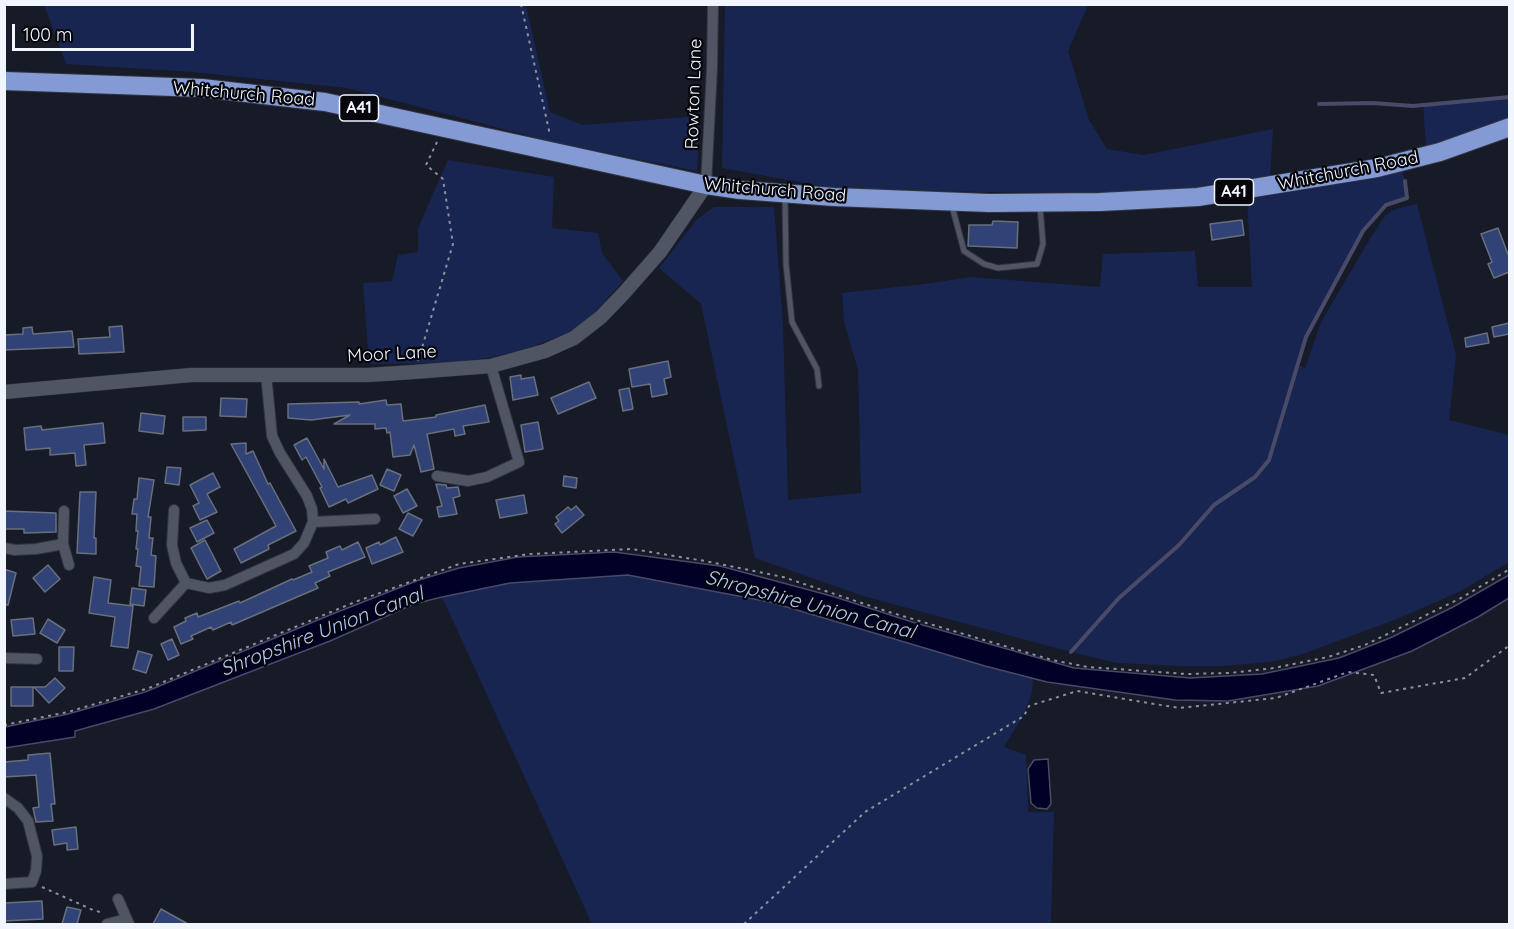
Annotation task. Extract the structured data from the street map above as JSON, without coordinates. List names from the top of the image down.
{
  "streets": {
    "highway": ["Whitchurch Road", "A41"],
    "street": ["Rowton Lane", "Moor Lane"]
  },
  "crossings": [
    ["Whitchurch Road", "Rowton Lane"],
    ["Whitchurch Road", "Moor Lane"],
    ["Rowton Lane", "Moor Lane"]
  ],
  "water": ["Shropshire Union Canal"],
  "scale_bar": "100 m"
}
